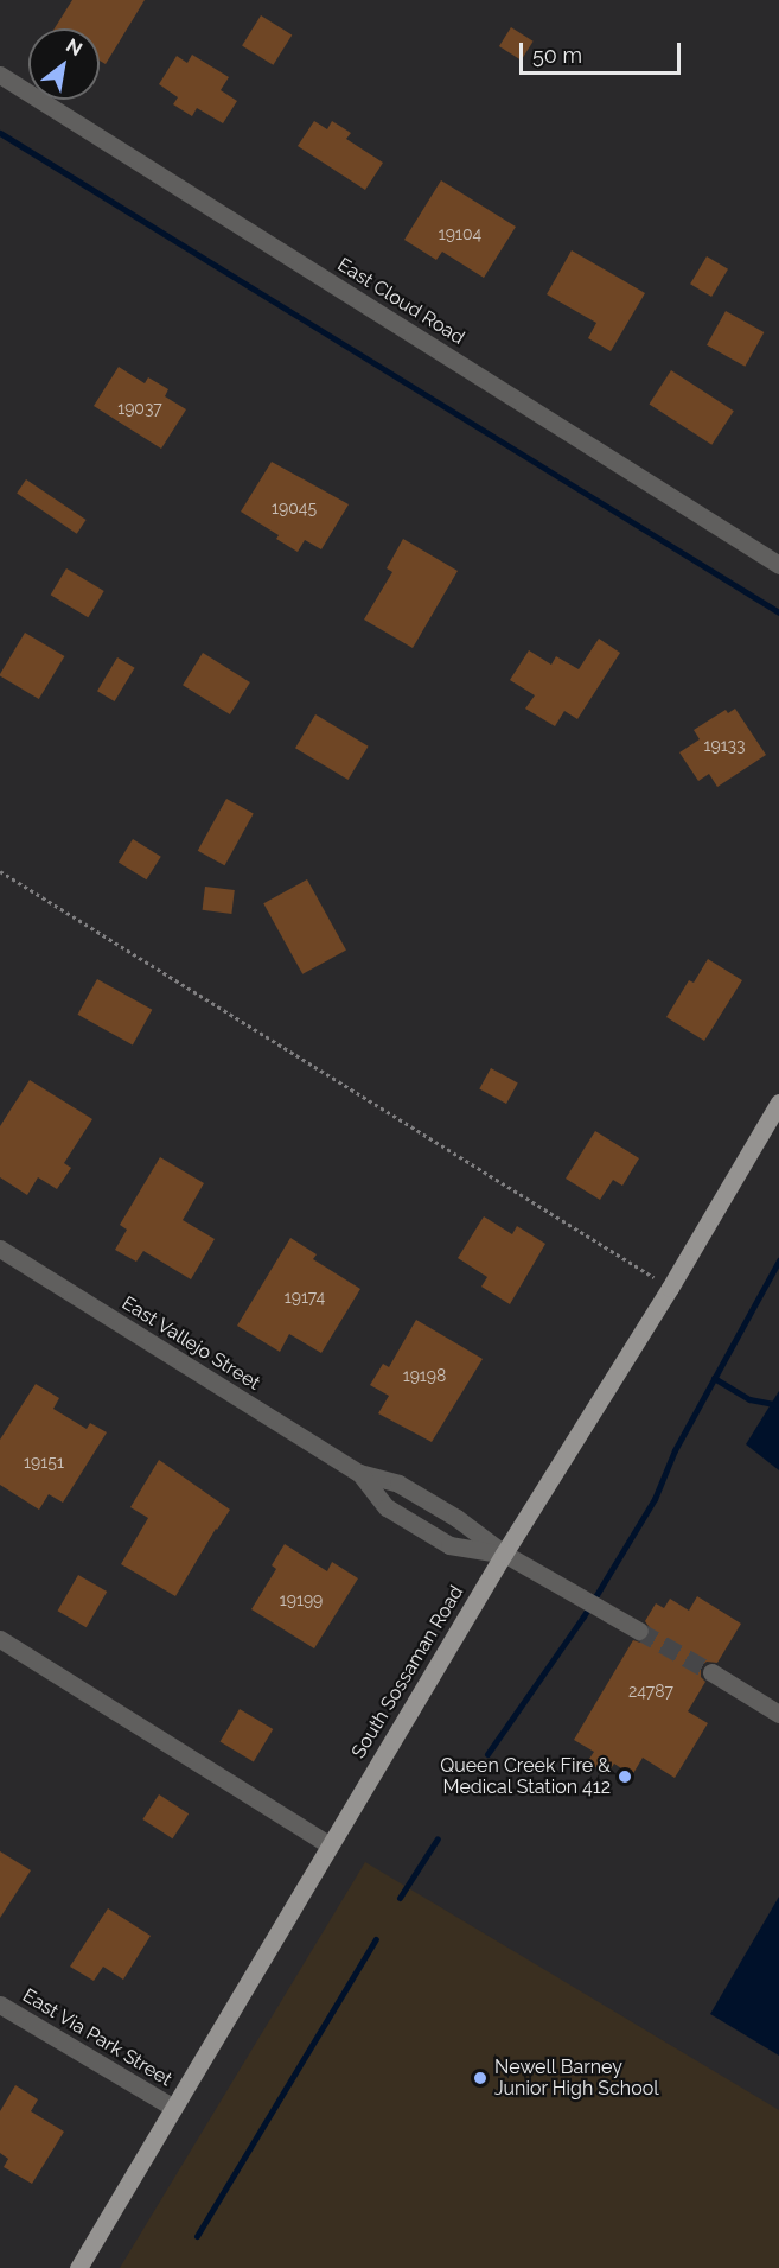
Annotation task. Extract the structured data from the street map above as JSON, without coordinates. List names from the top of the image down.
{
  "streets": {
    "main road": ["South Sossaman Road"],
    "street": ["East Cloud Road", "East Vallejo Street", "East Via Park Street"]
  },
  "crossings": [
    ["East Vallejo Street", "South Sossaman Road"],
    ["South Sossaman Road", "East Via Park Street"]
  ],
  "places": ["Queen Creek Fire & Medical Station 412", "Newell Barney Junior High School"],
  "house_numbers": [
    "19104",
    "19037",
    "19045",
    "19133",
    "19174",
    "19198",
    "19151",
    "19199",
    "24787"
  ],
  "scale_bar": "50 m",
  "north": "top right"
}
